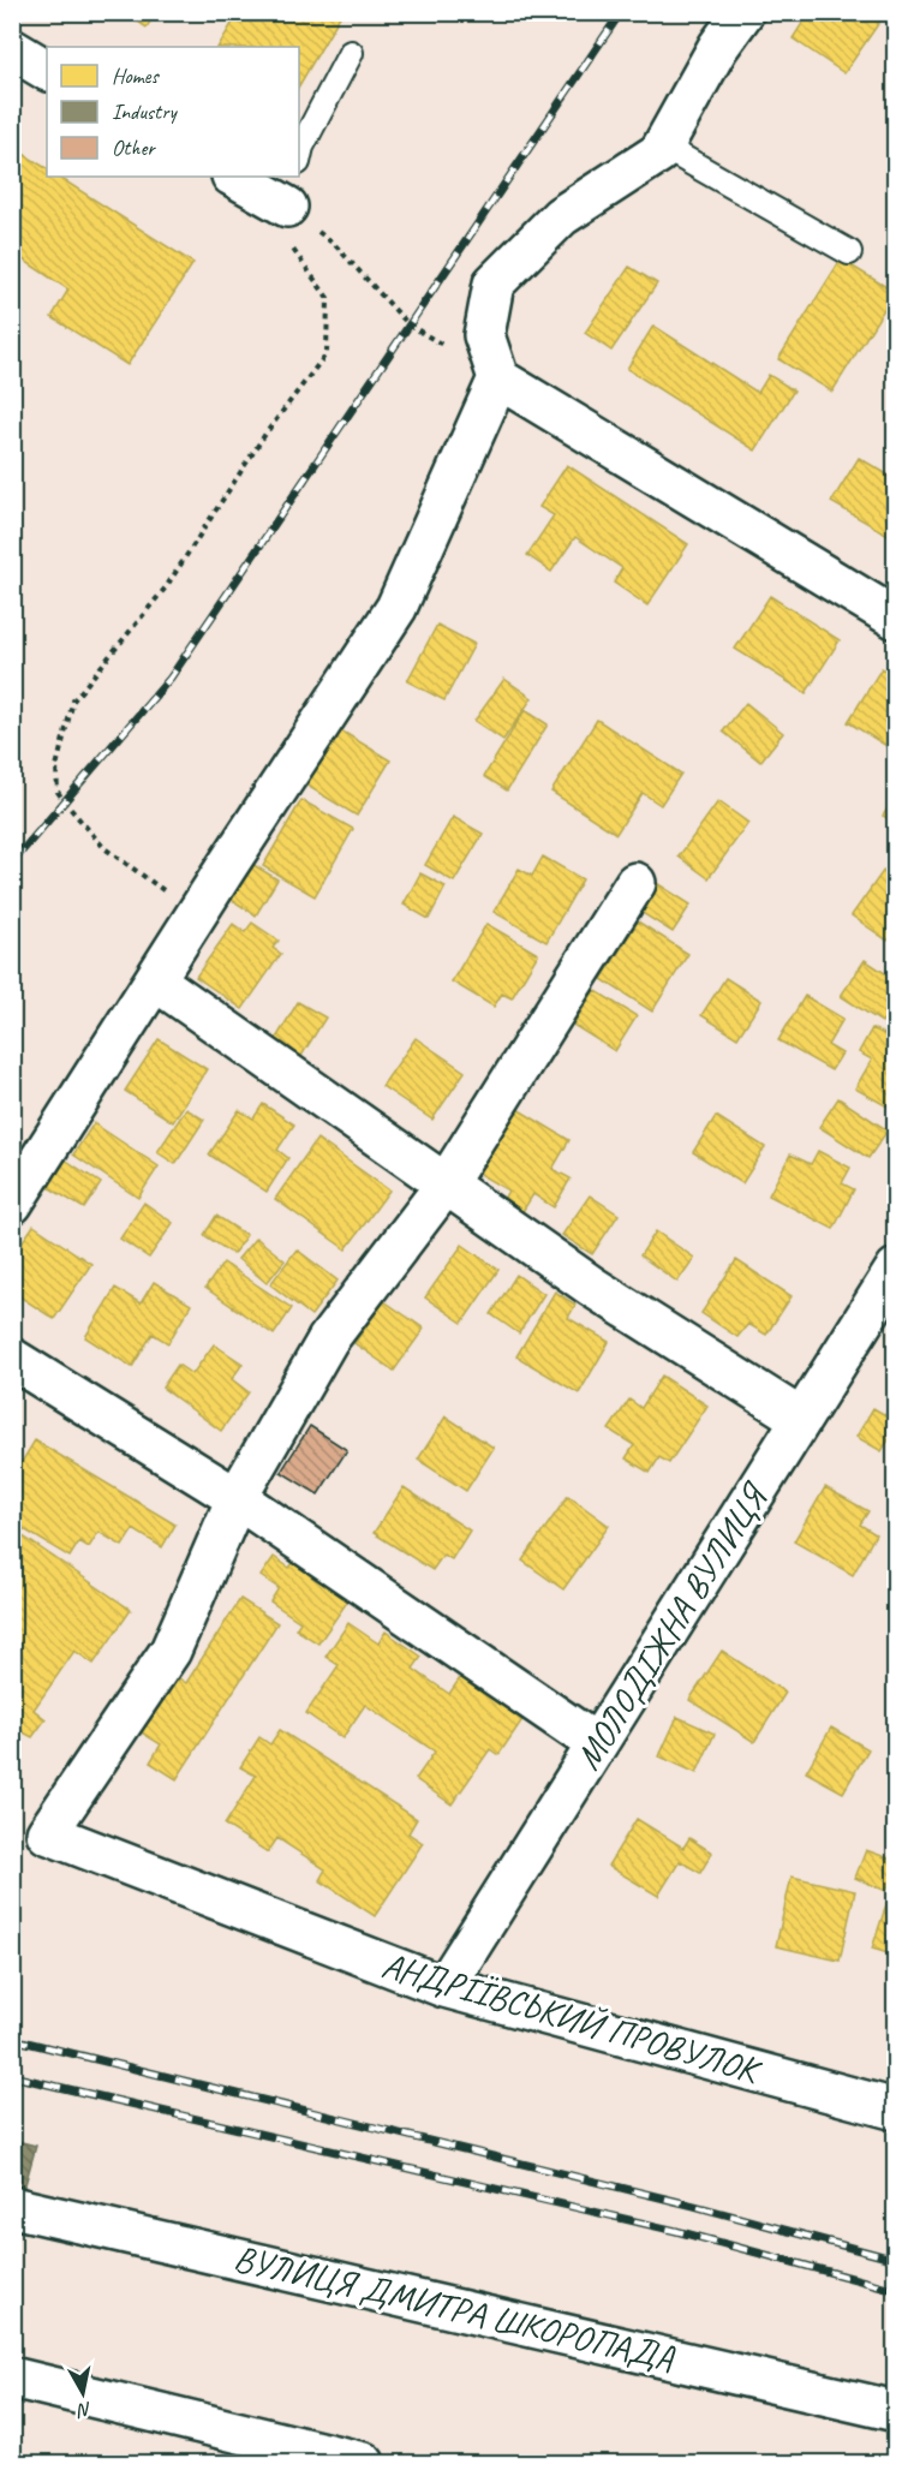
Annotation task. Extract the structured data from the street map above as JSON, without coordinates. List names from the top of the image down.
{
  "streets": {
    "street": ["МОЛОДІЖНА ВУЛИЦЯ", "АНДРІЇВСЬКИЙ ПРОВУЛОК", "ВУЛИЦЯ ДМИТРА ШКОРОПАДА"]
  },
  "crossings": [
    ["МОЛОДІЖНА ВУЛИЦЯ", "АНДРІЇВСЬКИЙ ПРОВУЛОК"]
  ],
  "legend": ["Homes", "Industry", "Other"],
  "north": "bottom"
}
